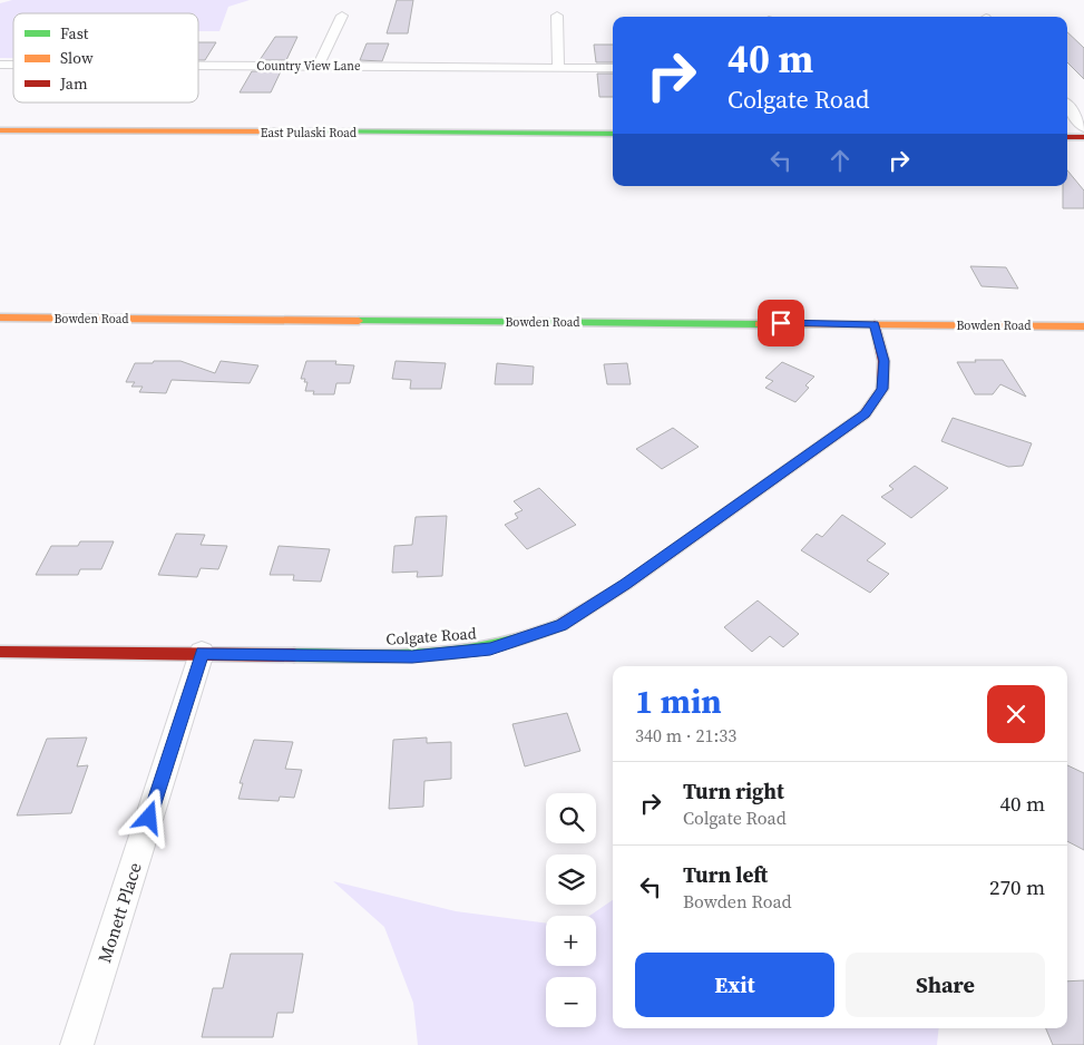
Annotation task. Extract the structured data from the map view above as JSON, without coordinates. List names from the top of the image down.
{
  "streets": {
    "street": [
      "Country View Lane",
      "East Pulaski Road",
      "Bowden Road",
      "Colgate Road",
      "Monett Place"
    ]
  },
  "crossings": [
    ["Bowden Road", "Colgate Road"],
    ["Colgate Road", "Monett Place"]
  ],
  "legend": ["Fast", "Slow", "Jam"],
  "page": {
    "turn": ["40 m", "Colgate Road"],
    "heading": ["1 min", "340 m · 21:33"],
    "list": [
      {
        "name": "Turn right",
        "note": "Colgate Road",
        "value": "40 m"
      },
      {
        "name": "Turn left",
        "note": "Bowden Road",
        "value": "270 m"
      }
    ],
    "map_buttons": ["+", "−"],
    "buttons": ["Exit", "Share"]
  }
}
